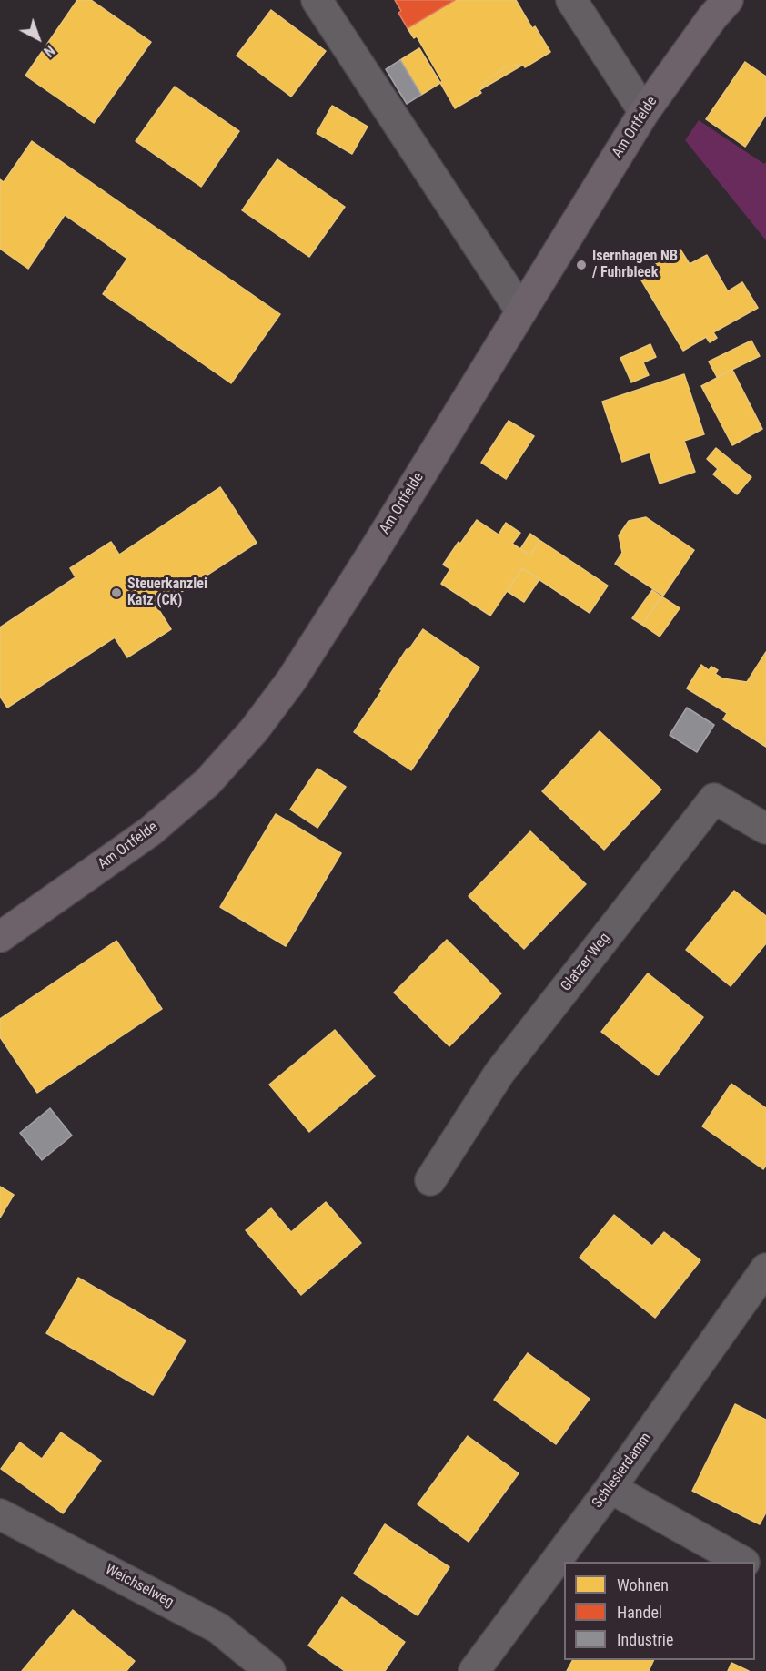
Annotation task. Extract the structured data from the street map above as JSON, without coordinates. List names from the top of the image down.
{
  "streets": {
    "main road": ["Am Ortfelde"],
    "street": ["Glatzer Weg", "Schlesierdamm", "Weichselweg"]
  },
  "places": ["Isernhagen NB / Fuhrbleek", "Steuerkanzlei Katz (CK)"],
  "legend": ["Wohnen", "Handel", "Industrie"],
  "north": "bottom right"
}
